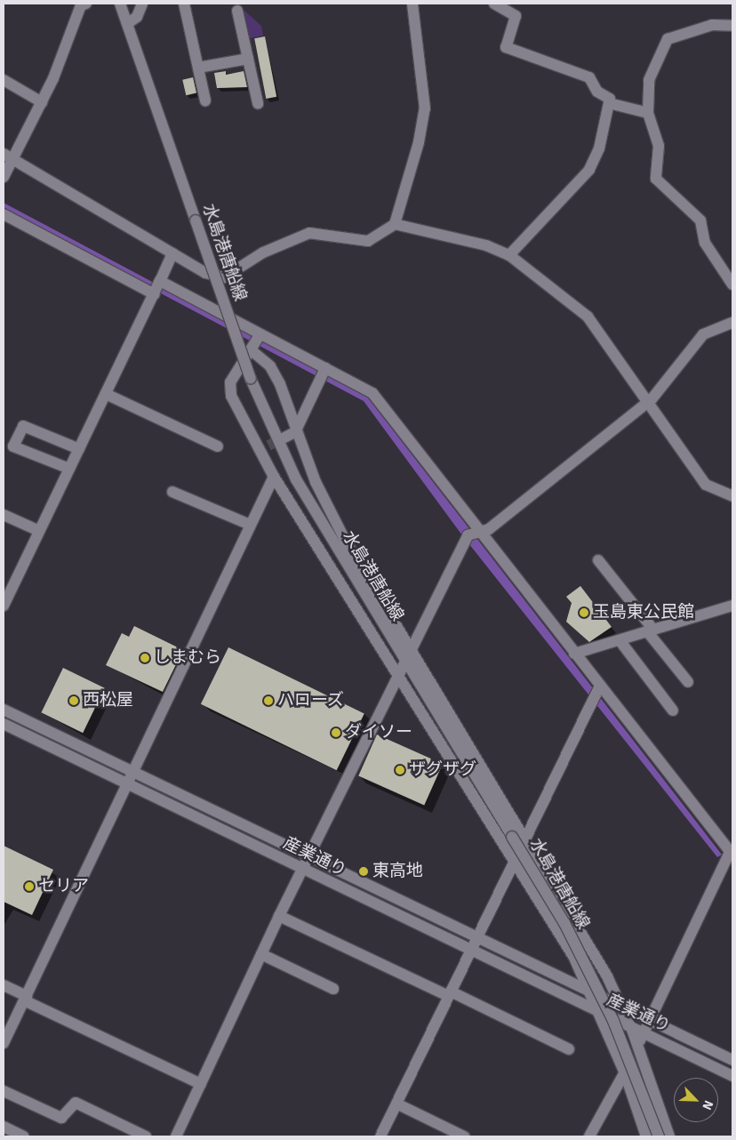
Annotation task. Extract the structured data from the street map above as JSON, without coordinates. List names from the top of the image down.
{
  "streets": {
    "street": ["水島港唐船線", "産業通り"]
  },
  "places": [
    "玉島東公民館",
    "しまむら",
    "西松屋",
    "ハローズ",
    "ダイソー",
    "ザグザグ",
    "東高地",
    "セリア"
  ],
  "north": "bottom right"
}
